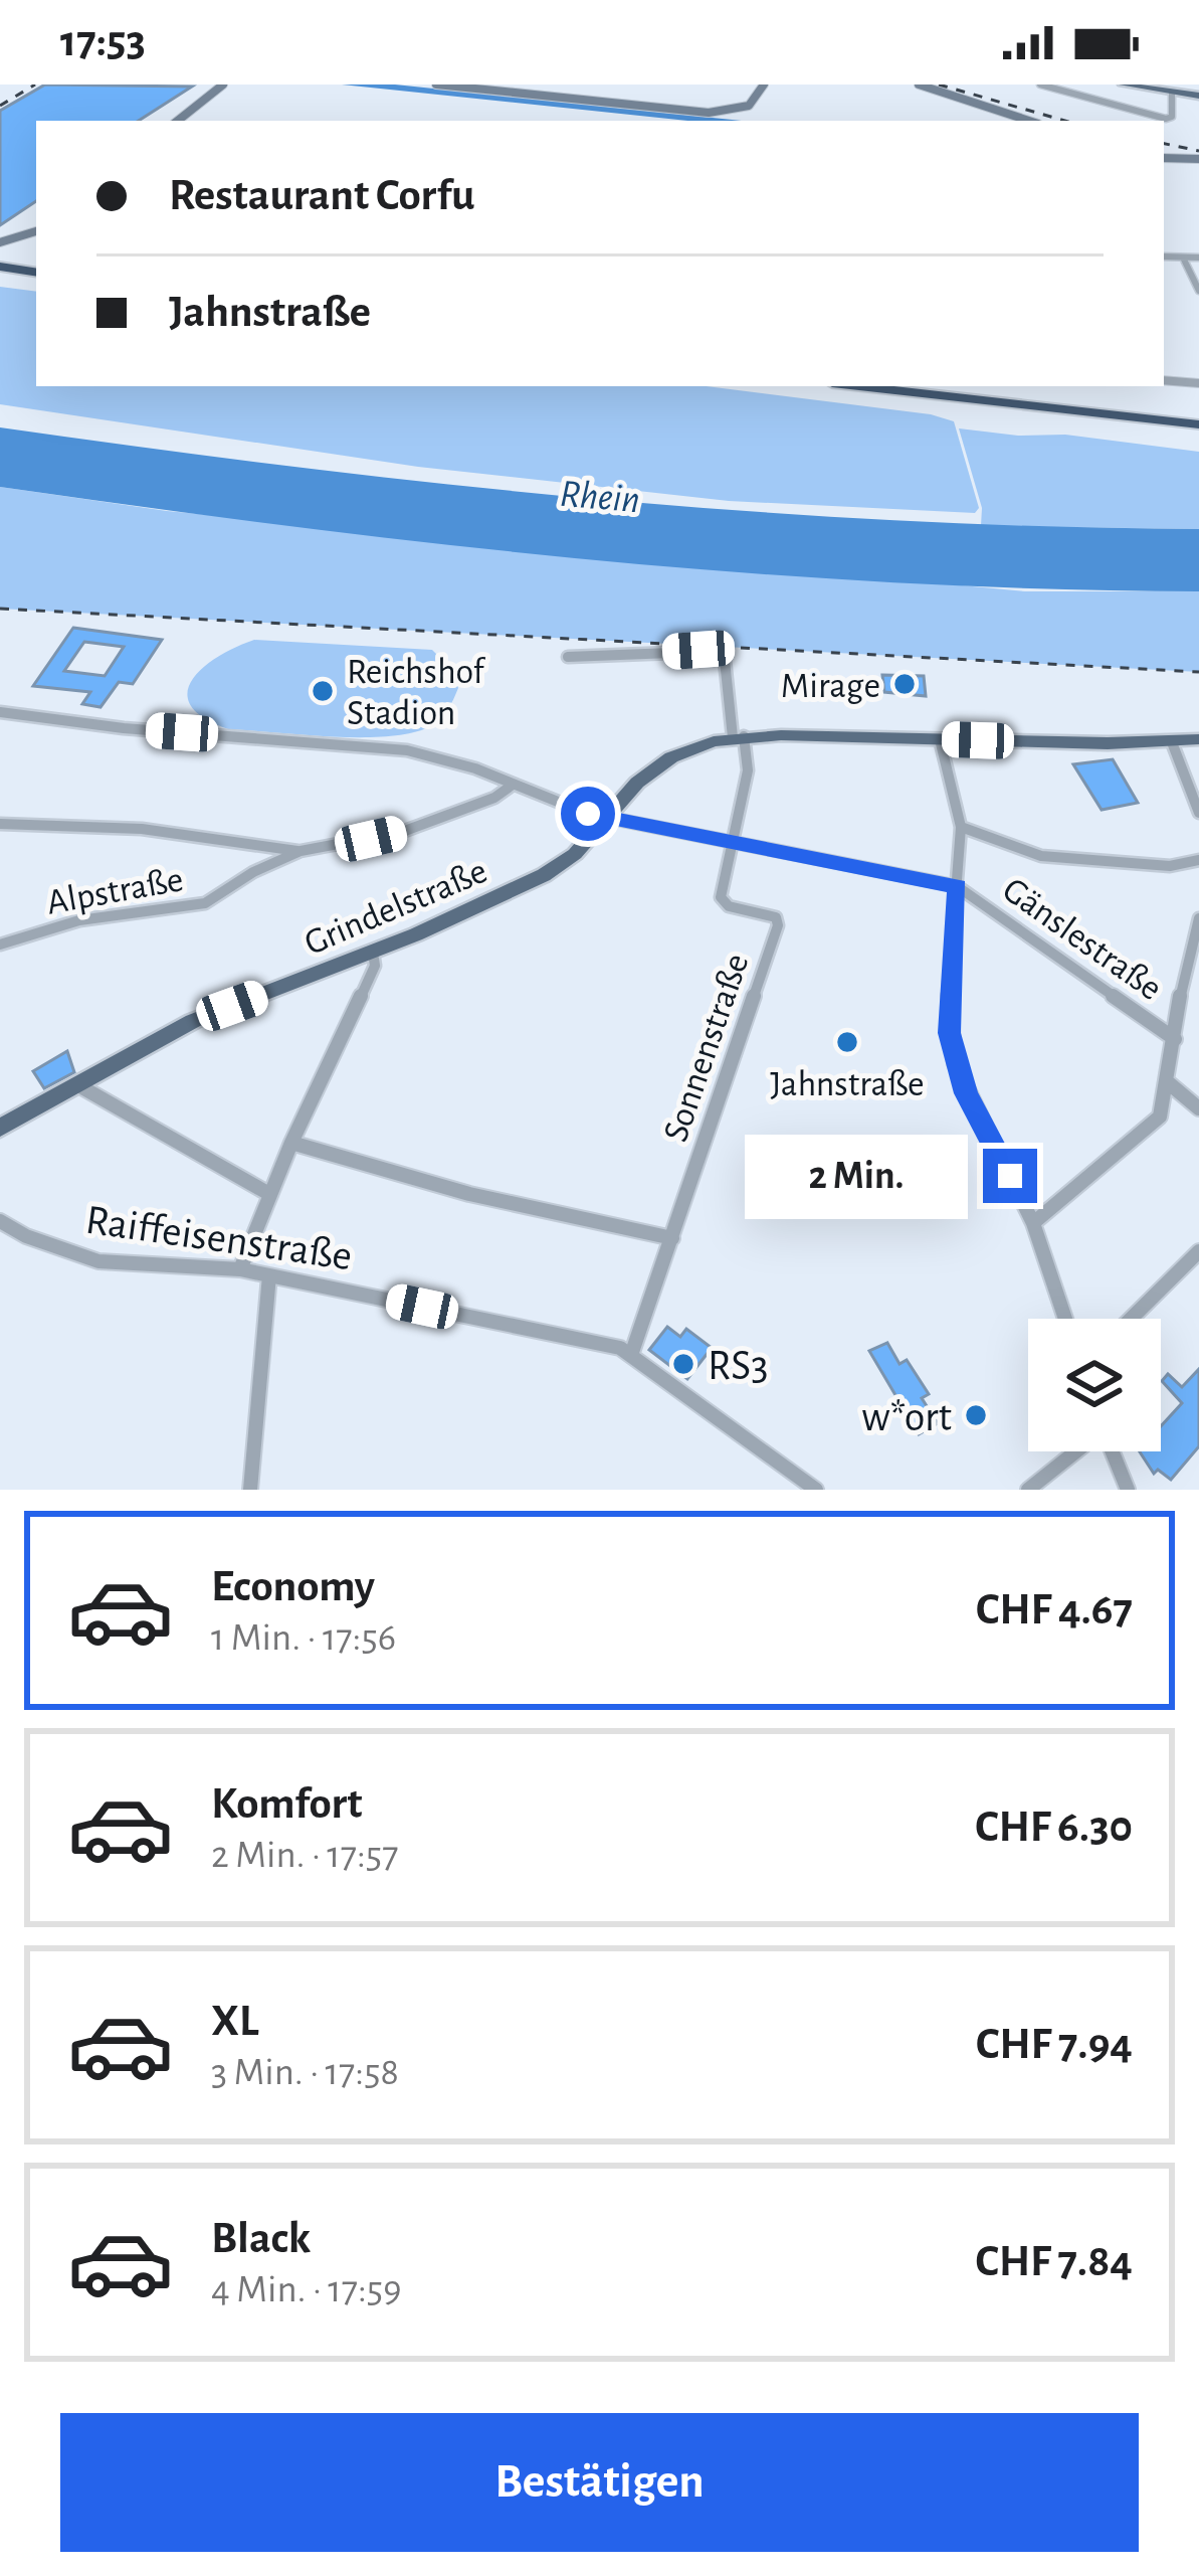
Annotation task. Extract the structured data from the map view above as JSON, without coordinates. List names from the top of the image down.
{
  "streets": {
    "main road": ["Grindelstraße"],
    "street": [
      "Alpstraße",
      "Gänslestraße",
      "Sonnenstraße",
      "Raiffeisenstraße"
    ]
  },
  "crossings": [
    ["Sonnenstraße", "Raiffeisenstraße"]
  ],
  "water": ["Rhein"],
  "places": [
    "Mirage",
    "Reichshof Stadion",
    "Jahnstraße",
    "RS3",
    "w*ort"
  ],
  "page": {
    "status": "17:53",
    "banner": ["Restaurant Corfu", "Jahnstraße"],
    "bubble": "2 Min.",
    "list": [
      {
        "name": "Economy",
        "note": "1 Min. · 17:56",
        "value": "CHF 4.67"
      },
      {
        "name": "Komfort",
        "note": "2 Min. · 17:57",
        "value": "CHF 6.30"
      },
      {
        "name": "XL",
        "note": "3 Min. · 17:58",
        "value": "CHF 7.94"
      },
      {
        "name": "Black",
        "note": "4 Min. · 17:59",
        "value": "CHF 7.84"
      }
    ],
    "buttons": "Bestätigen"
  }
}
